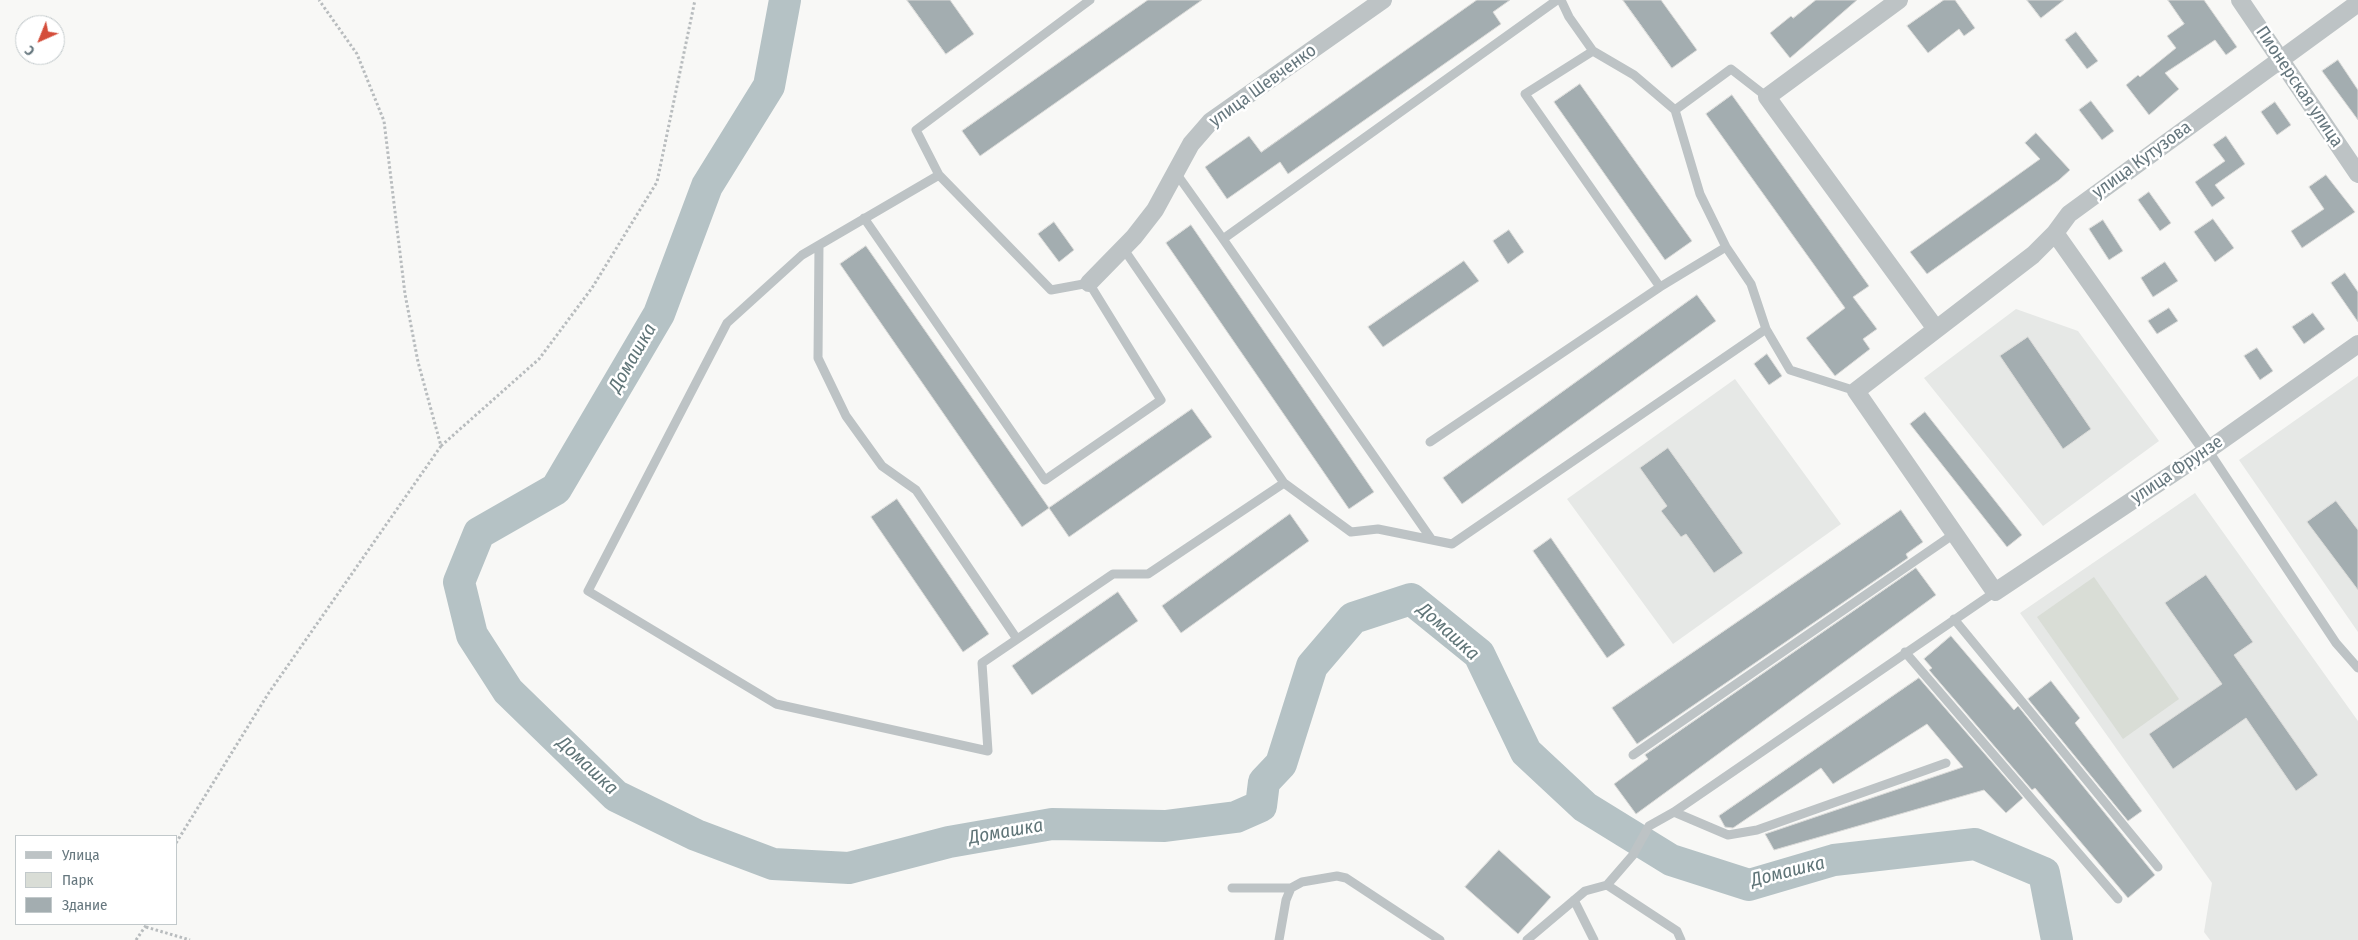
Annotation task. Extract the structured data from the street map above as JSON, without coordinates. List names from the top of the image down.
{
  "streets": {
    "street": [
      "улица Шевченко",
      "Пионерская улица",
      "улица Кутузова",
      "улица Фрунзе"
    ]
  },
  "crossings": [
    ["Пионерская улица", "улица Кутузова"]
  ],
  "water": ["Домашка"],
  "legend": ["Улица", "Парк", "Здание"],
  "north": "bottom left"
}
